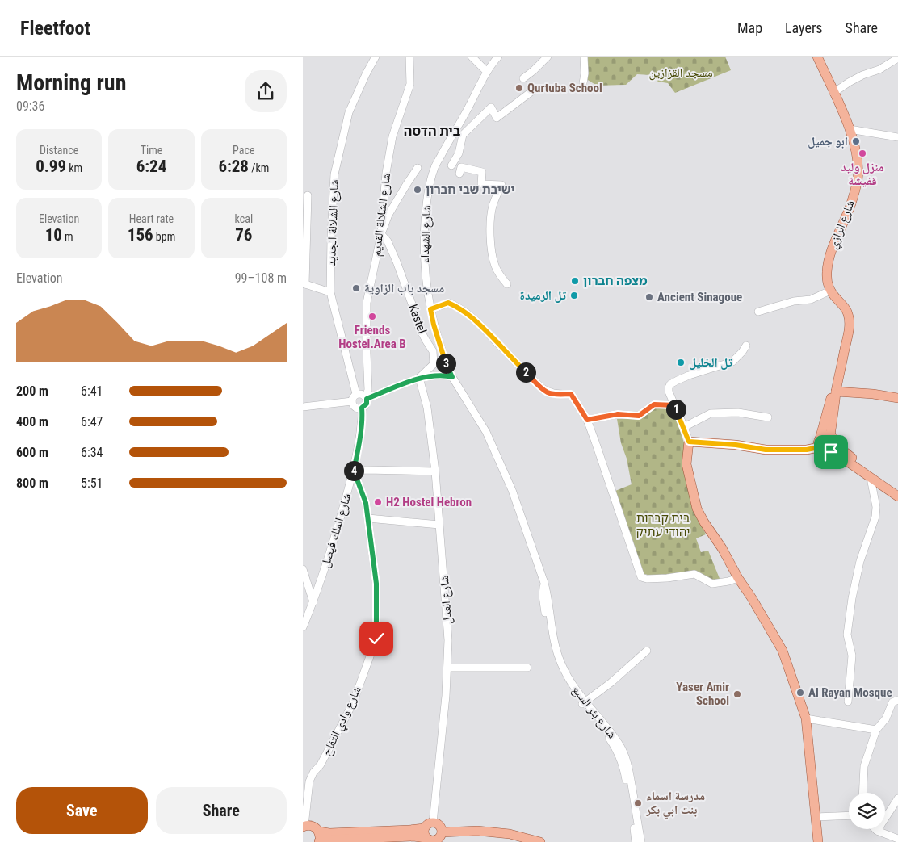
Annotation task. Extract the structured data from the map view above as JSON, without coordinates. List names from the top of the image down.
{
  "streets": {
    "main road": ["شارع الرازي"],
    "street": [
      "شارع الشلالة القديم",
      "شارع الشلالة الجديد",
      "شارع الشهداء",
      "Kastel",
      "شارع الملك فيصل",
      "شارع العدل",
      "شارع بئر السبع",
      "شارع وادي التفاح"
    ]
  },
  "crossings": [
    ["شارع الشلالة القديم", "شارع الشلالة الجديد"],
    ["شارع الشلالة القديم", "Kastel"],
    ["شارع الشلالة القديم", "شارع الملك فيصل"],
    ["شارع الشلالة الجديد", "شارع الملك فيصل"],
    ["شارع الشهداء", "شارع بئر السبع"],
    ["Kastel", "شارع العدل"],
    ["شارع الملك فيصل", "شارع وادي التفاح"]
  ],
  "districts": ["בית הדסה"],
  "parks": ["مسجد القزازين", "בית קברות יהודי עתיק"],
  "places": [
    "Qurtuba School",
    "ابو جميل",
    "منزل وليد قفيشة",
    "ישיבת שבי חברון",
    "מצפה חברון",
    "مسجد باب الزاوية",
    "تل الرميدة",
    "Ancient Sinagoue",
    "Friends Hostel.Area B",
    "تل الخليل",
    "H2 Hostel Hebron",
    "Al Rayan Mosque",
    "Yaser Amir School",
    "مدرسة اسماء بنت ابي بكر"
  ],
  "page": {
    "header": "Fleetfoot",
    "nav": ["Map", "Layers", "Share"],
    "heading": ["Morning run", "09:36"],
    "stats": [
      ["Distance", "0.99 km"],
      ["Time", "6:24"],
      ["Pace", "6:28 /km"],
      ["Elevation", "10 m"],
      ["Heart rate", "156 bpm"],
      ["kcal", "76"]
    ],
    "chart": ["Elevation", "99–108 m"],
    "pins": [
      "3",
      "2",
      "1",
      "4"
    ],
    "list": [
      {
        "name": "200 m",
        "note": "6:41"
      },
      {
        "name": "400 m",
        "note": "6:47"
      },
      {
        "name": "600 m",
        "note": "6:34"
      },
      {
        "name": "800 m",
        "note": "5:51"
      }
    ],
    "buttons": ["Save", "Share"]
  }
}
